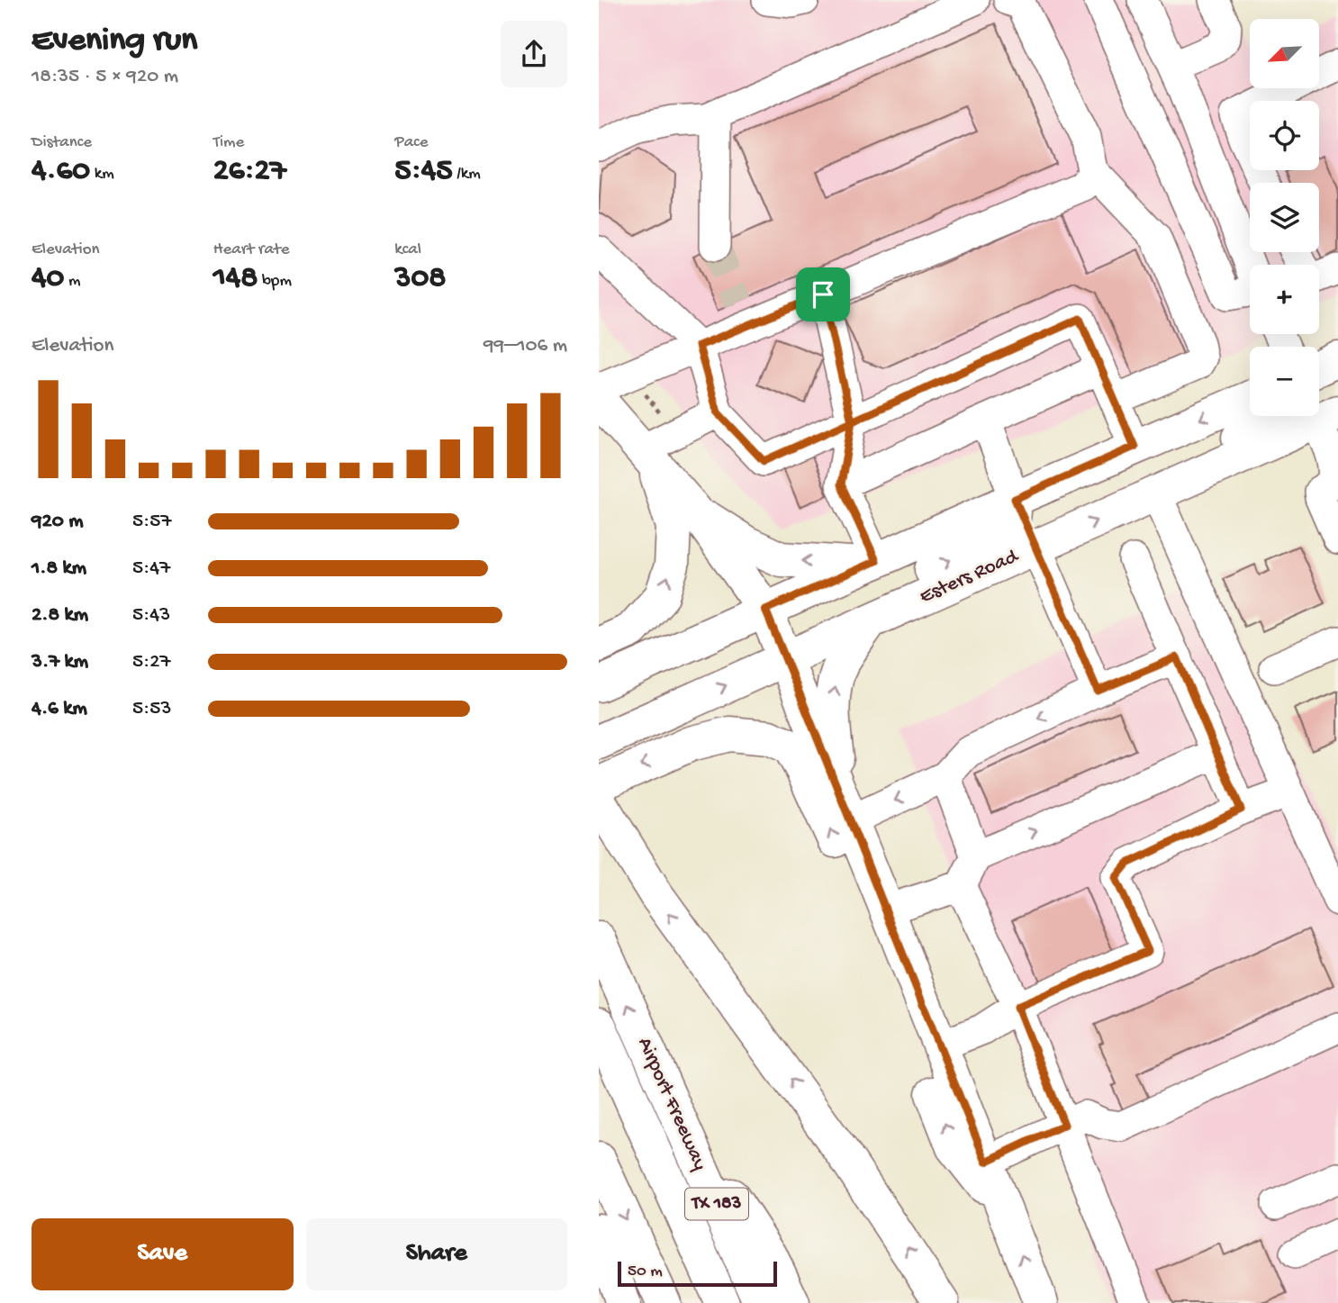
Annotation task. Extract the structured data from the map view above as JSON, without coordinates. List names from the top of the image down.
{
  "streets": {
    "main road": ["Esters Road", "Airport Freeway", "TX 183"]
  },
  "scale_bar": "50 m",
  "north": "bottom left",
  "page": {
    "heading": ["Evening run", "18:35 · 5 × 920 m"],
    "map_buttons": ["+", "−"],
    "stats": [
      ["Distance", "4.60 km"],
      ["Time", "26:27"],
      ["Pace", "5:45 /km"],
      ["Elevation", "40 m"],
      ["Heart rate", "148 bpm"],
      ["kcal", "308"]
    ],
    "chart": ["Elevation", "99–106 m"],
    "list": [
      {
        "name": "920 m",
        "note": "5:57"
      },
      {
        "name": "1.8 km",
        "note": "5:47"
      },
      {
        "name": "2.8 km",
        "note": "5:43"
      },
      {
        "name": "3.7 km",
        "note": "5:27"
      },
      {
        "name": "4.6 km",
        "note": "5:53"
      }
    ],
    "buttons": ["Save", "Share"],
    "scale": "50 m"
  }
}
